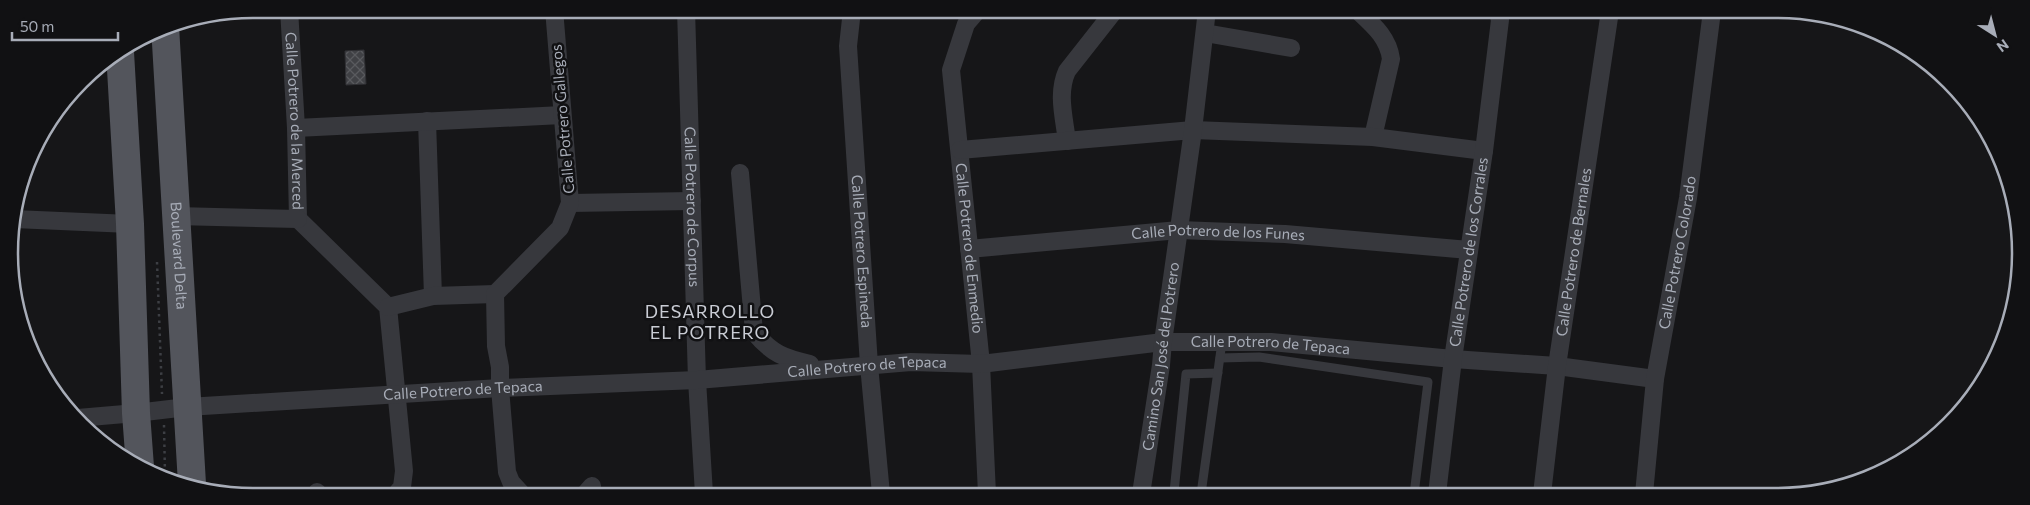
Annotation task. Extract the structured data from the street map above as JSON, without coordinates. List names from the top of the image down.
{
  "streets": {
    "main road": ["Boulevard Delta"],
    "street": [
      "Calle Potrero Gallegos",
      "Calle Potrero de la Merced",
      "Calle Potrero de Corpus",
      "Calle Potrero de los Funes",
      "Calle Potrero de Enmedio",
      "Calle Potrero Espineda",
      "Calle Potrero de los Corrales",
      "Calle Potrero de Bernales",
      "Calle Potrero Colorado",
      "Calle Potrero de Tepaca",
      "Camino San José del Potrero"
    ]
  },
  "crossings": [
    ["Calle Potrero de Corpus", "Calle Potrero de Tepaca"],
    ["Calle Potrero de los Funes", "Calle Potrero de Enmedio"],
    ["Calle Potrero de los Funes", "Calle Potrero de los Corrales"],
    ["Calle Potrero de los Funes", "Camino San José del Potrero"],
    ["Calle Potrero de Enmedio", "Calle Potrero de Tepaca"],
    ["Calle Potrero Espineda", "Calle Potrero de Tepaca"],
    ["Calle Potrero de los Corrales", "Calle Potrero de Tepaca"],
    ["Calle Potrero de Bernales", "Calle Potrero de Tepaca"],
    ["Calle Potrero Colorado", "Calle Potrero de Tepaca"],
    ["Boulevard Delta", "Calle Potrero de Tepaca"],
    ["Calle Potrero de Tepaca", "Camino San José del Potrero"]
  ],
  "districts": ["DESARROLLO EL POTRERO"],
  "scale_bar": "50 m",
  "north": "bottom right"
}
